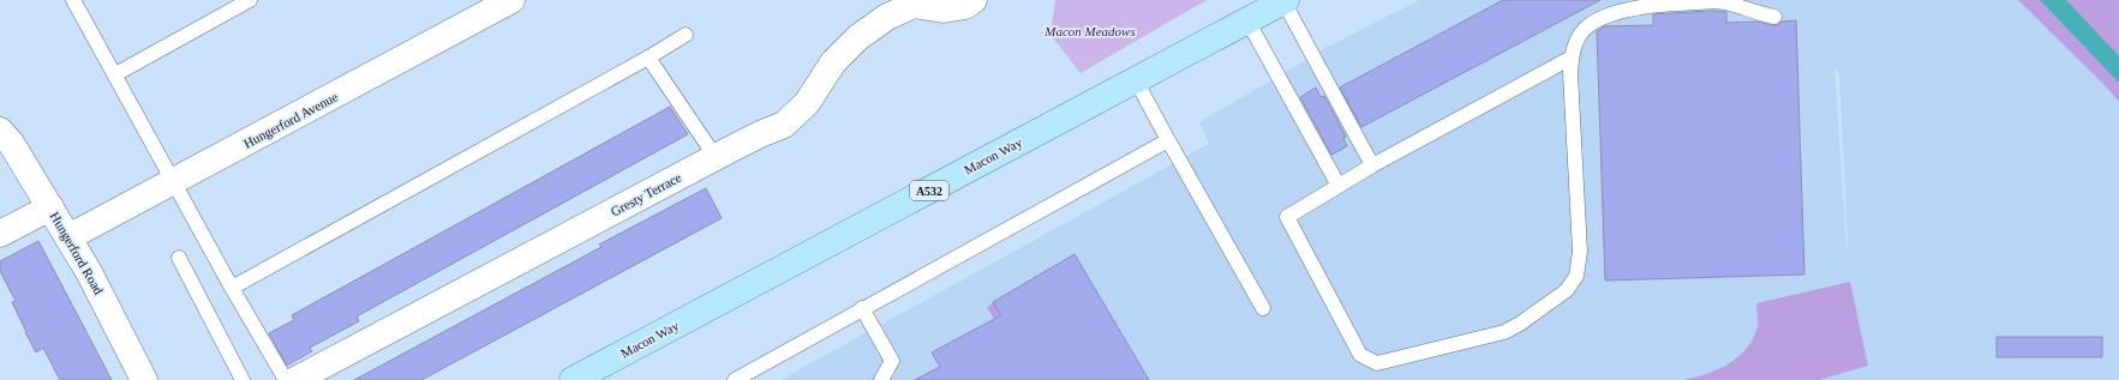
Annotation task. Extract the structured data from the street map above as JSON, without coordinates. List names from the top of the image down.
{
  "streets": {
    "main road": ["Macon Way", "A532"],
    "street": ["Hungerford Avenue", "Gresty Terrace", "Hungerford Road"]
  },
  "crossings": [
    ["Hungerford Avenue", "Hungerford Road"]
  ],
  "parks": ["Macon Meadows"]
}
